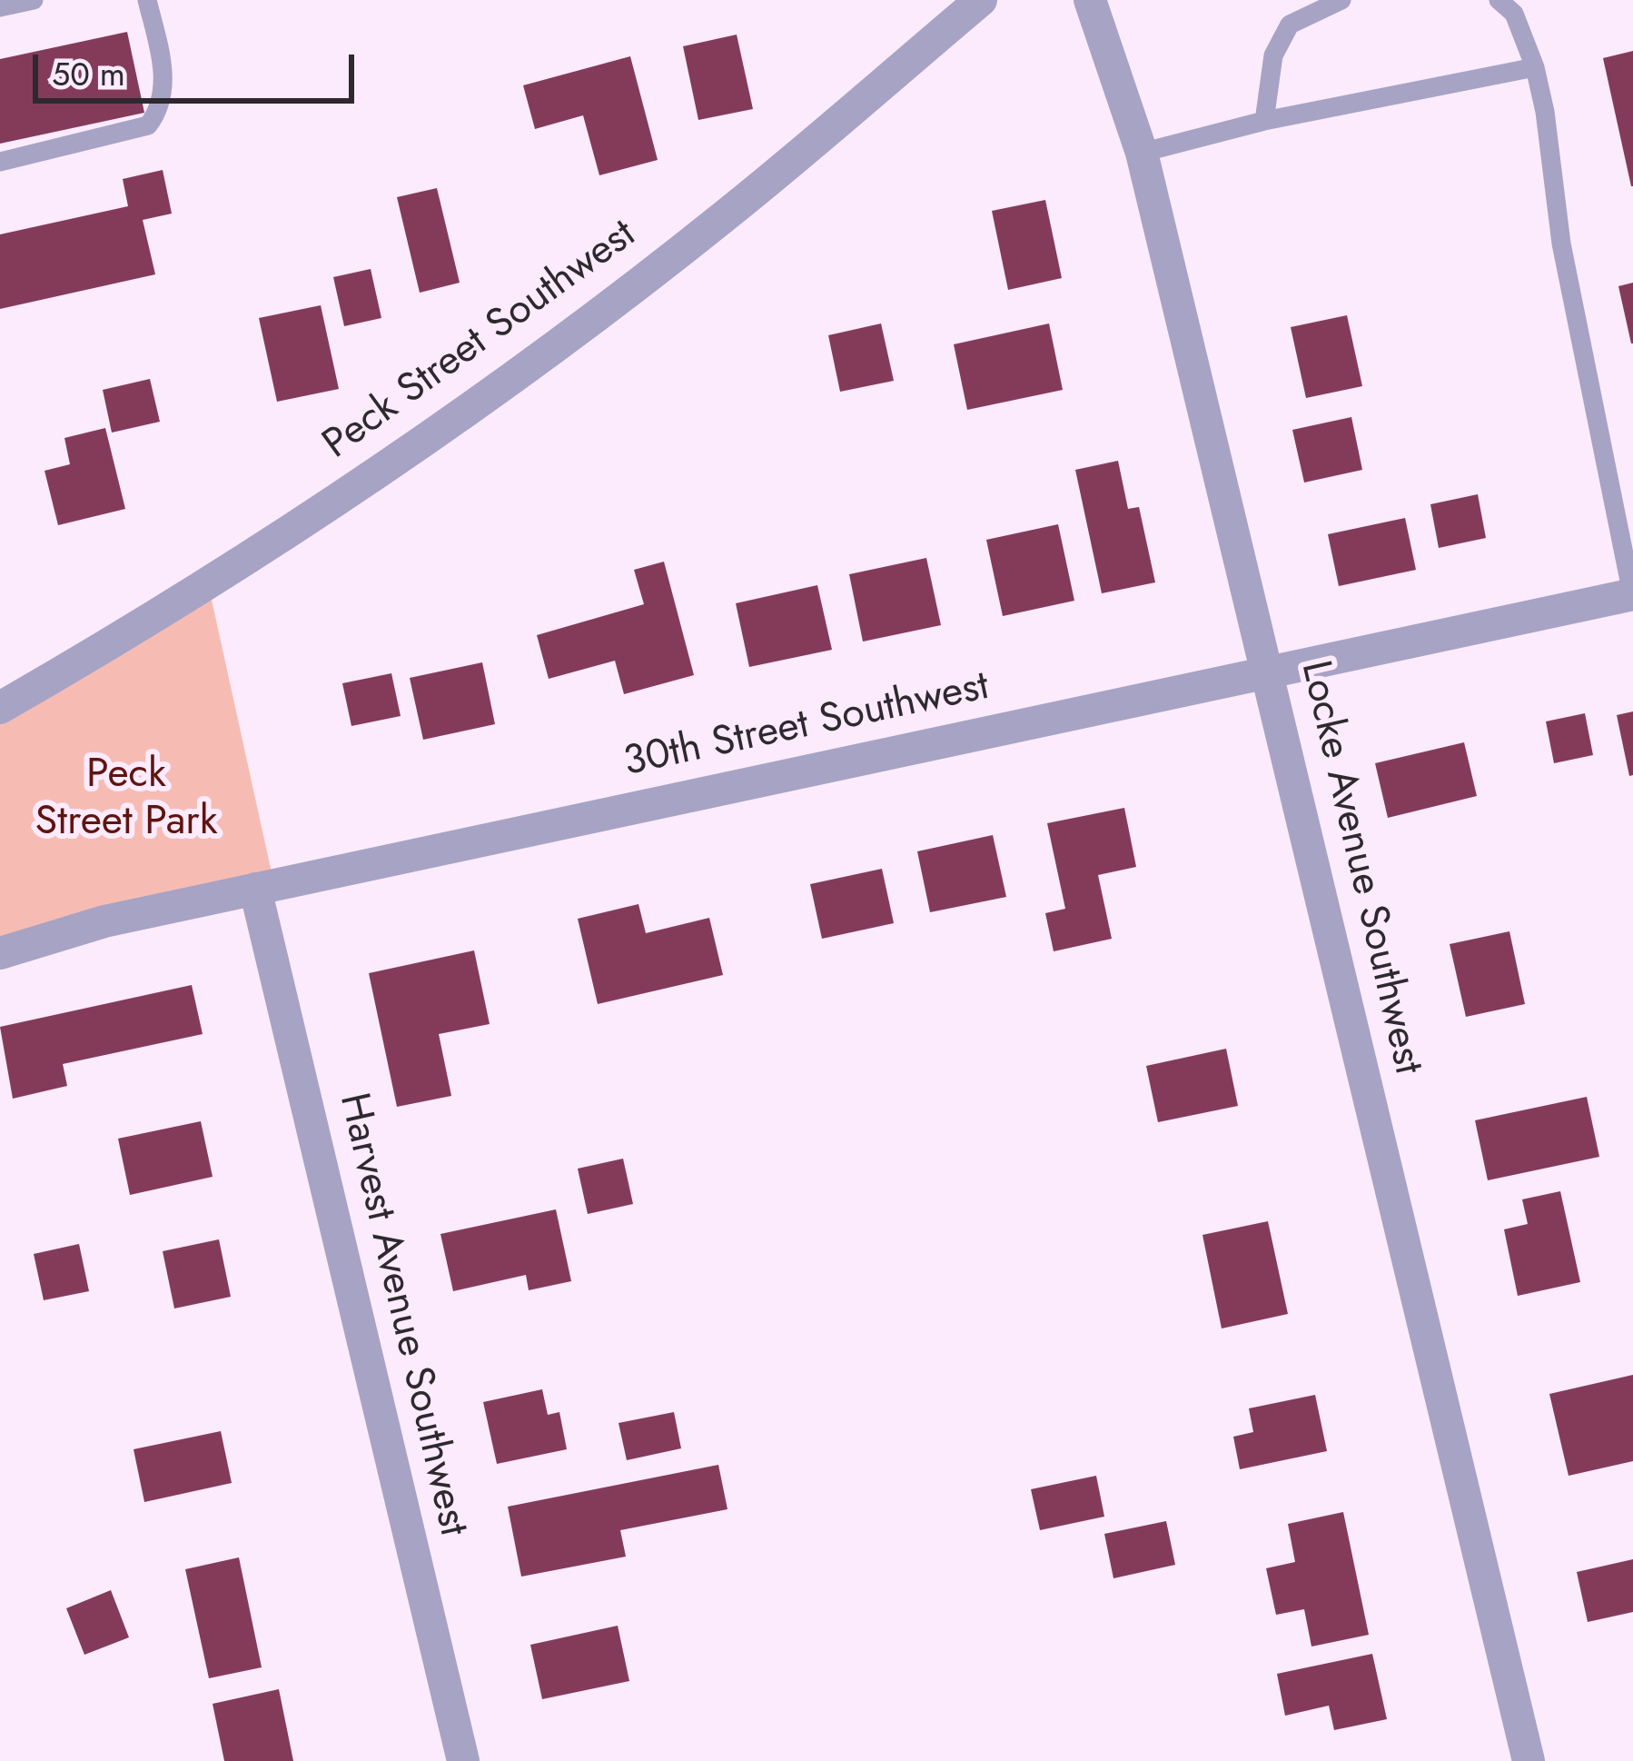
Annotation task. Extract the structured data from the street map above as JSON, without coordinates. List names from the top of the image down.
{
  "streets": {
    "street": [
      "Peck Street Southwest",
      "30th Street Southwest",
      "Locke Avenue Southwest",
      "Harvest Avenue Southwest"
    ]
  },
  "crossings": [
    ["30th Street Southwest", "Locke Avenue Southwest"],
    ["30th Street Southwest", "Harvest Avenue Southwest"]
  ],
  "parks": ["Peck Street Park"],
  "scale_bar": "50 m"
}
